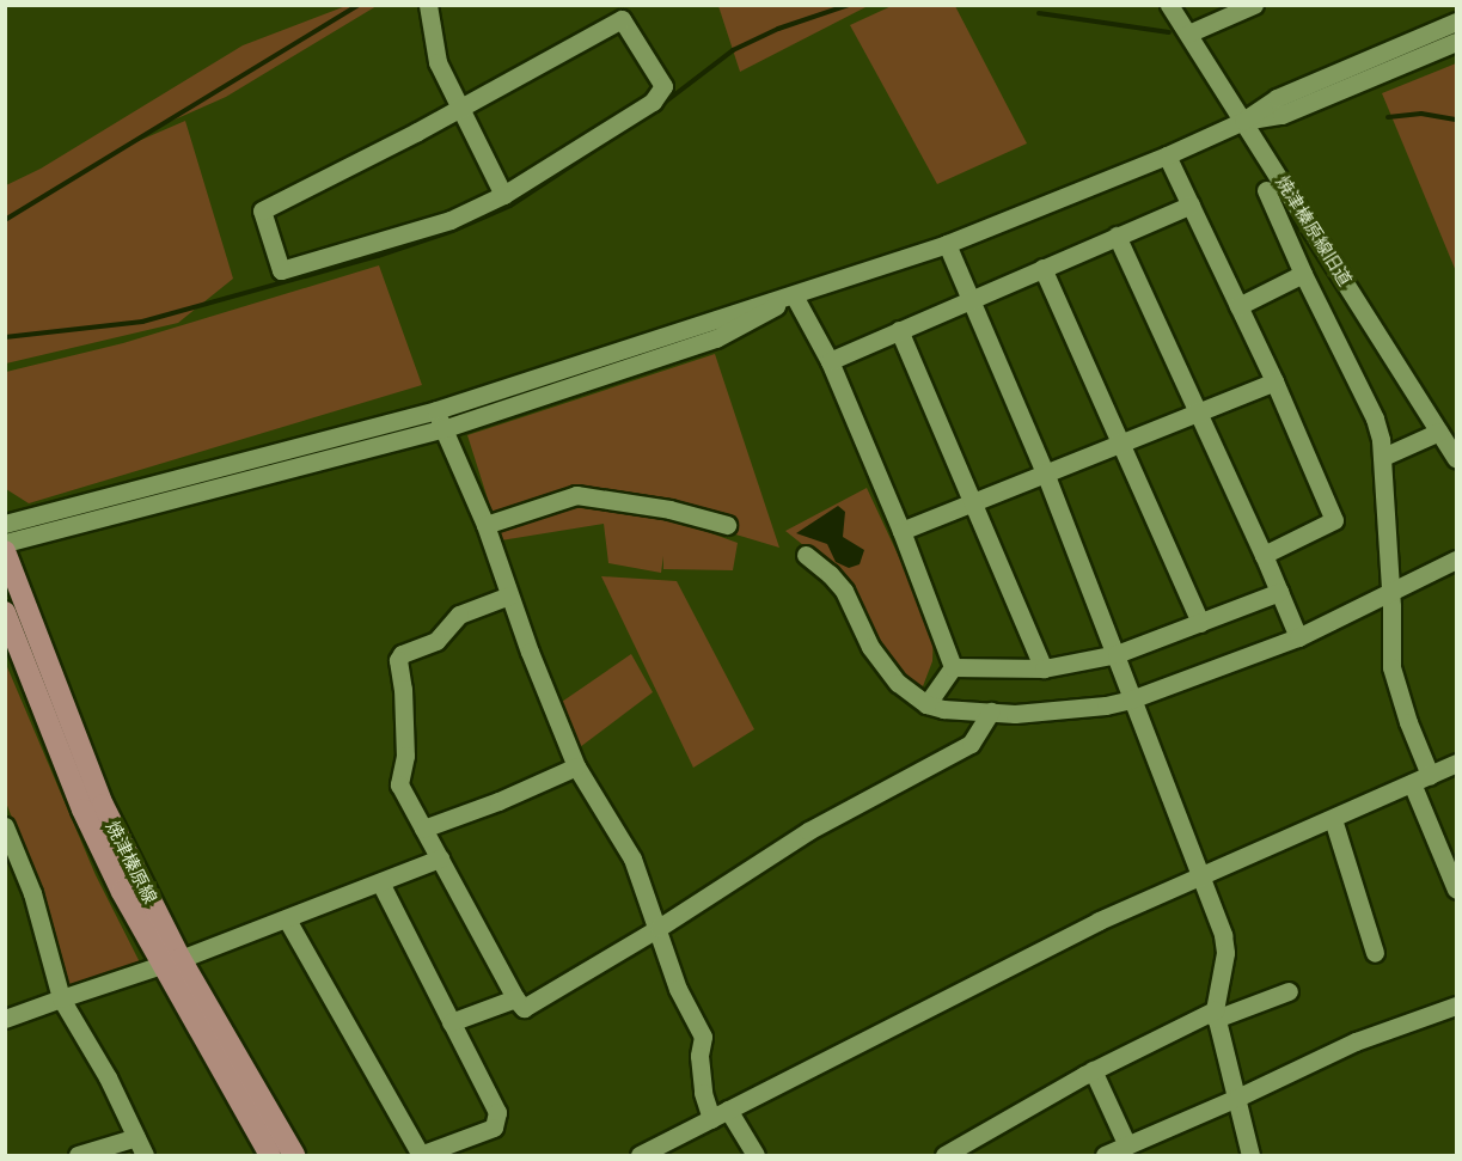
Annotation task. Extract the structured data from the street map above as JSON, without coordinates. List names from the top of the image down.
{
  "streets": {
    "main road": ["焼津榛原線"],
    "street": ["焼津榛原線旧道"]
  }
}
